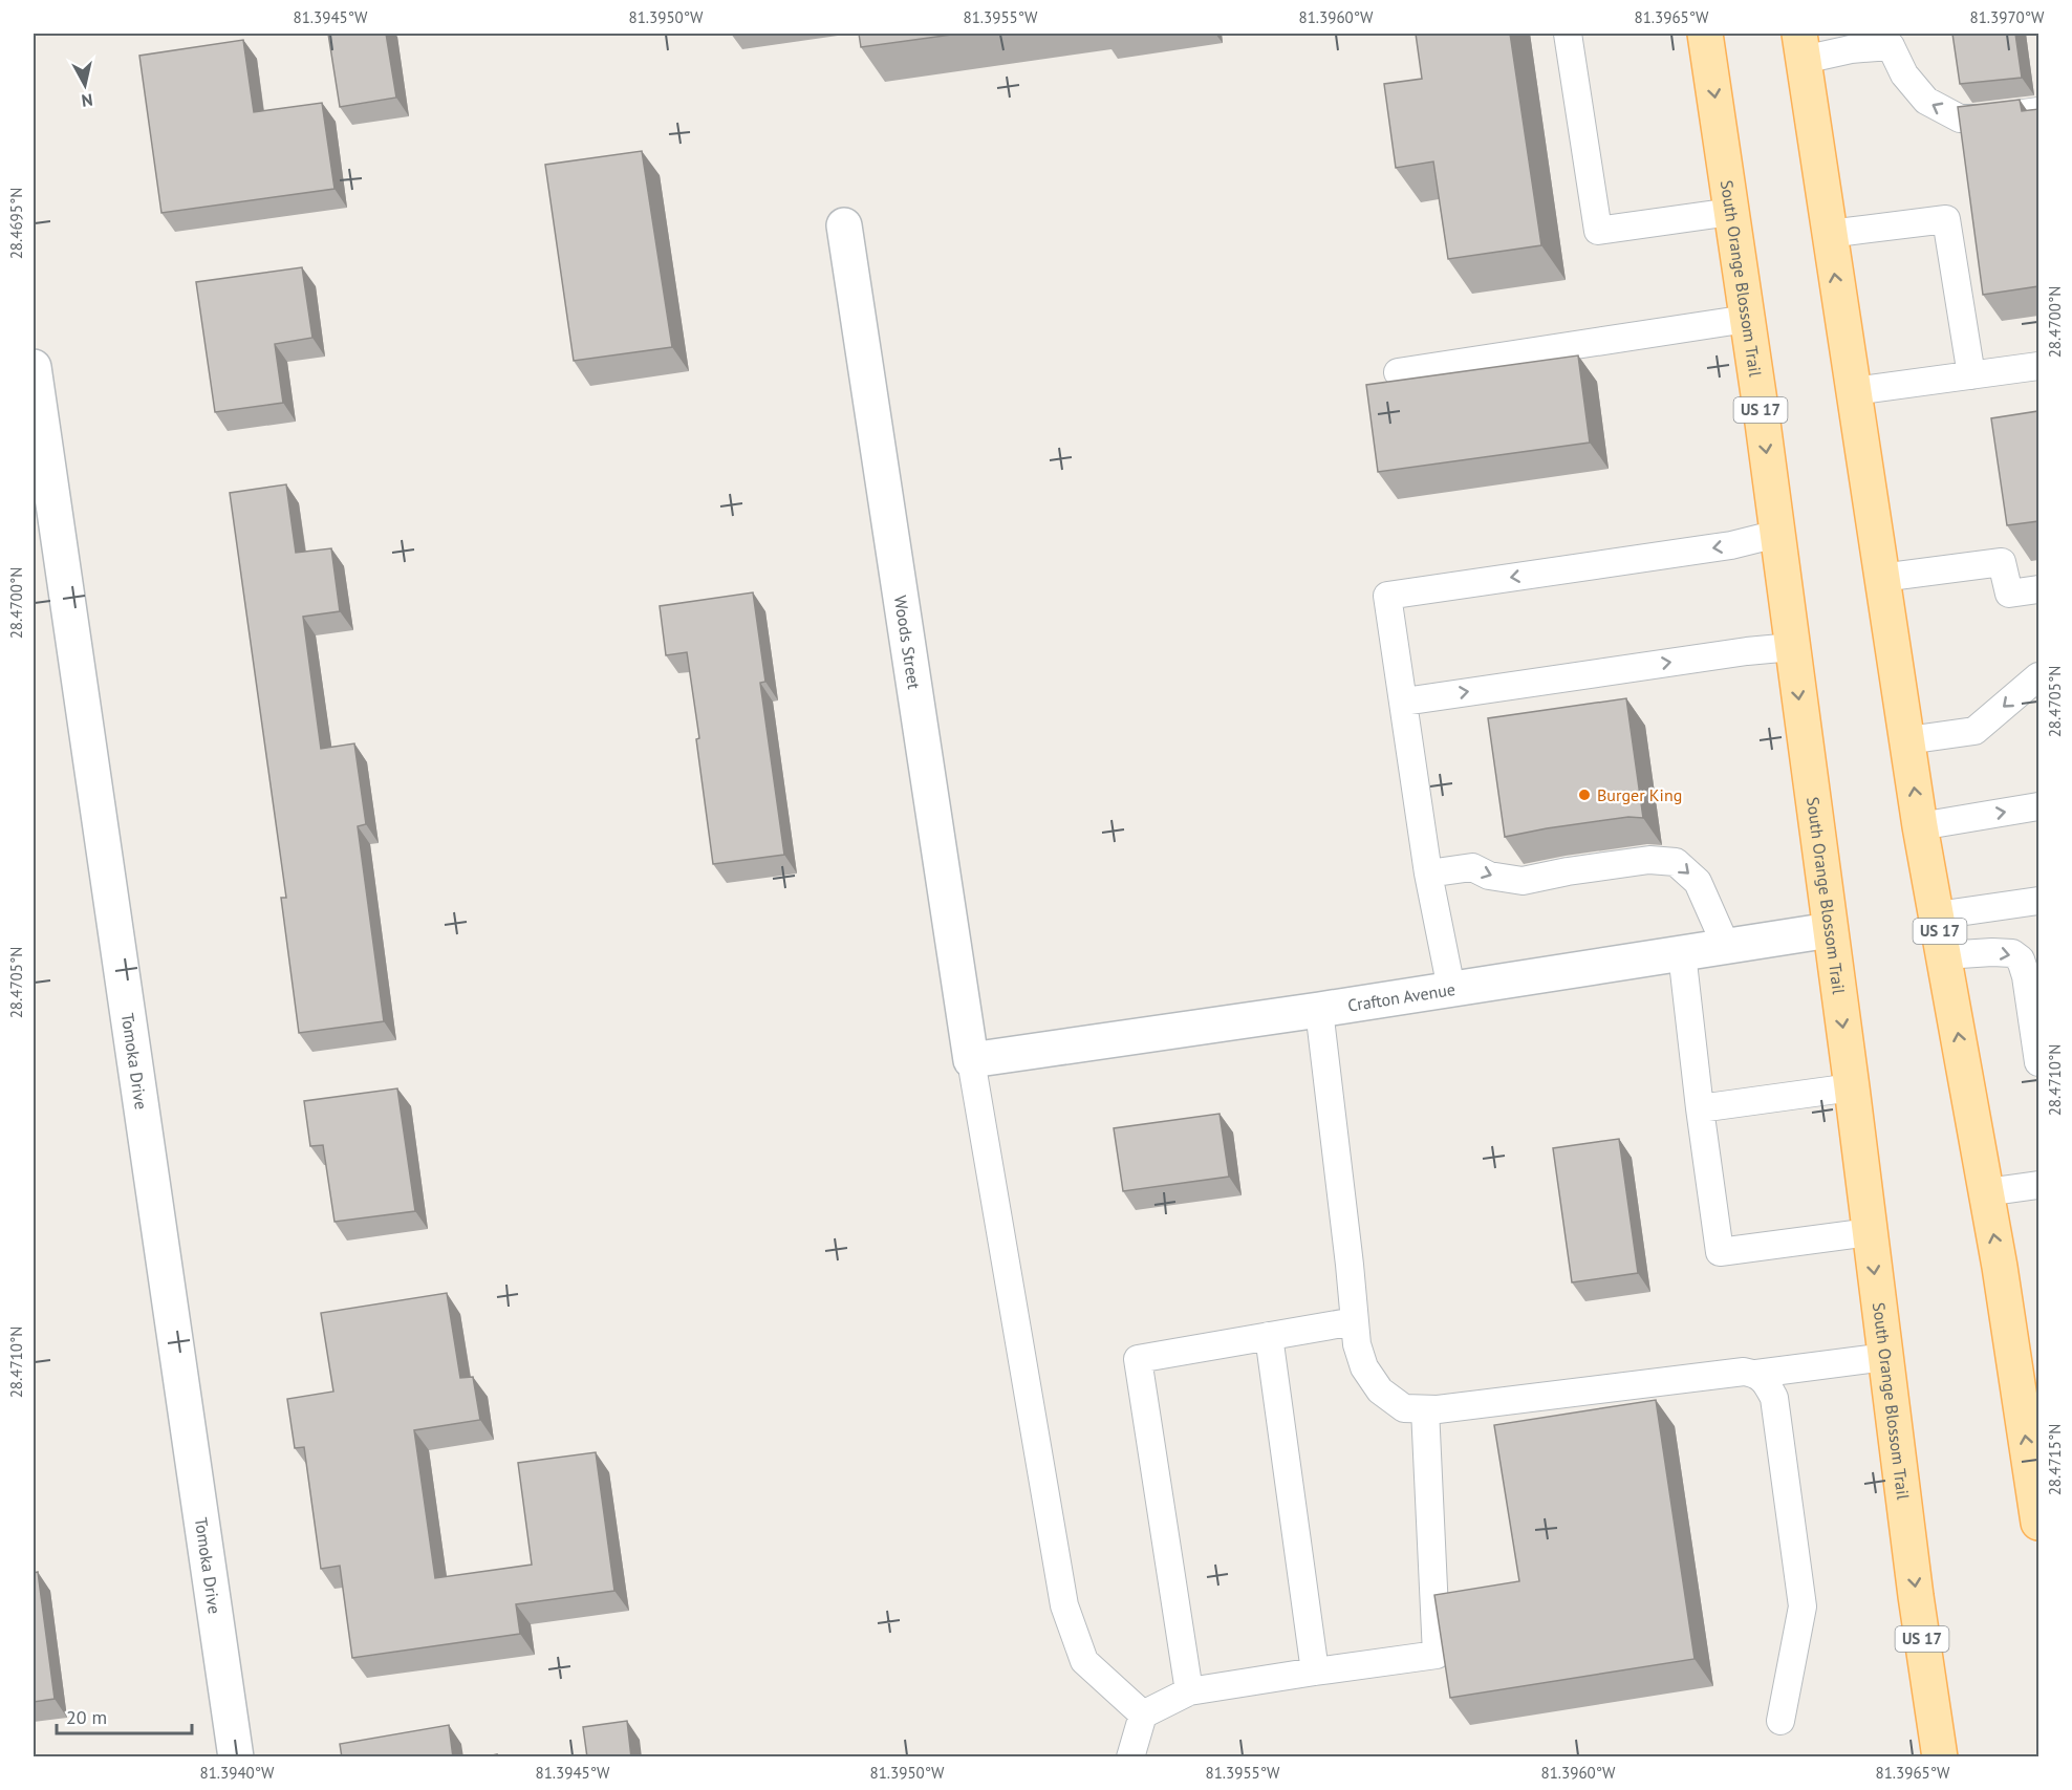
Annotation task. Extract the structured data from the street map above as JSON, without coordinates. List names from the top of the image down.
{
  "streets": {
    "main road": ["South Orange Blossom Trail", "US 17"],
    "street": ["Woods Street", "Crafton Avenue", "Tomoka Drive"]
  },
  "crossings": [
    ["South Orange Blossom Trail", "Crafton Avenue"],
    ["Woods Street", "Crafton Avenue"]
  ],
  "places": ["Burger King"],
  "scale_bar": "20 m",
  "north": "bottom",
  "coordinates": [
    "81.3945°W",
    "81.3950°W",
    "81.3955°W",
    "81.3960°W",
    "81.3965°W",
    "81.3970°W",
    "28.4695°N",
    "28.4700°N",
    "28.4705°N",
    "28.4710°N",
    "28.4715°N",
    "81.3940°W"
  ]
}
